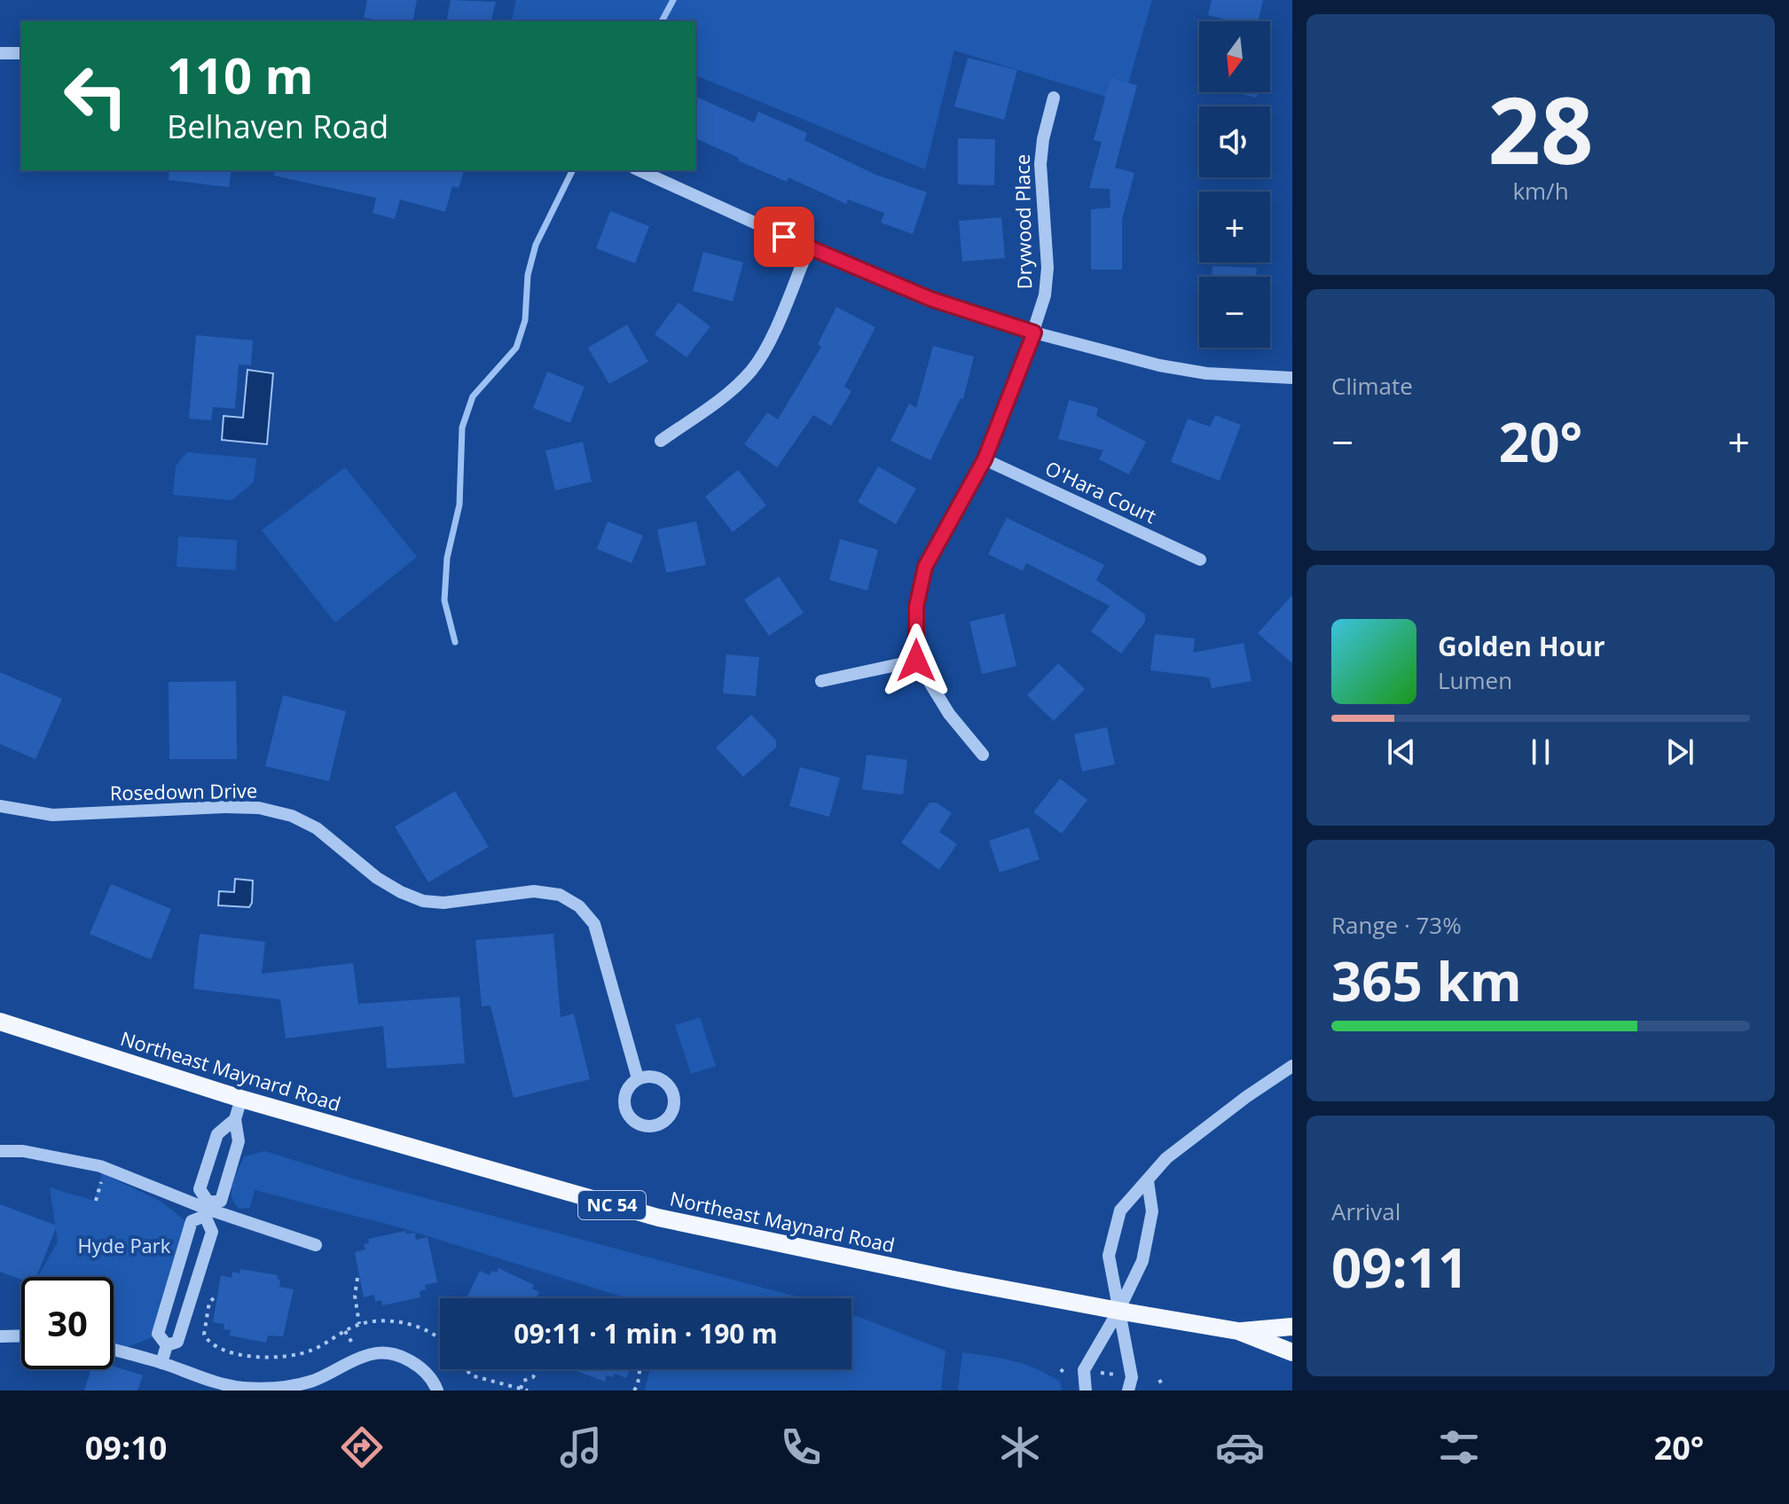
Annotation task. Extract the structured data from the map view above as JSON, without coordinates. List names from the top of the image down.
{
  "streets": {
    "main road": ["Northeast Maynard Road", "NC 54"],
    "street": ["Drywood Place", "O'Hara Court", "Rosedown Drive"]
  },
  "crossings": [
    ["Drywood Place", "O'Hara Court"]
  ],
  "parks": ["Hyde Park"],
  "north": "bottom",
  "page": {
    "tile": [
      ["28", "km/h"],
      "Climate",
      ["Range · 73%", "365 km"],
      ["Arrival", "09:11"]
    ],
    "map_buttons": ["+", "−"],
    "turn": ["110 m", "Belhaven Road"],
    "heat": ["−", "20°", "+"],
    "song": ["Golden Hour", "Lumen"],
    "limit": "30",
    "trip": "09:11 · 1 min · 190 m",
    "tabs": ["09:10", "20°"]
  }
}
